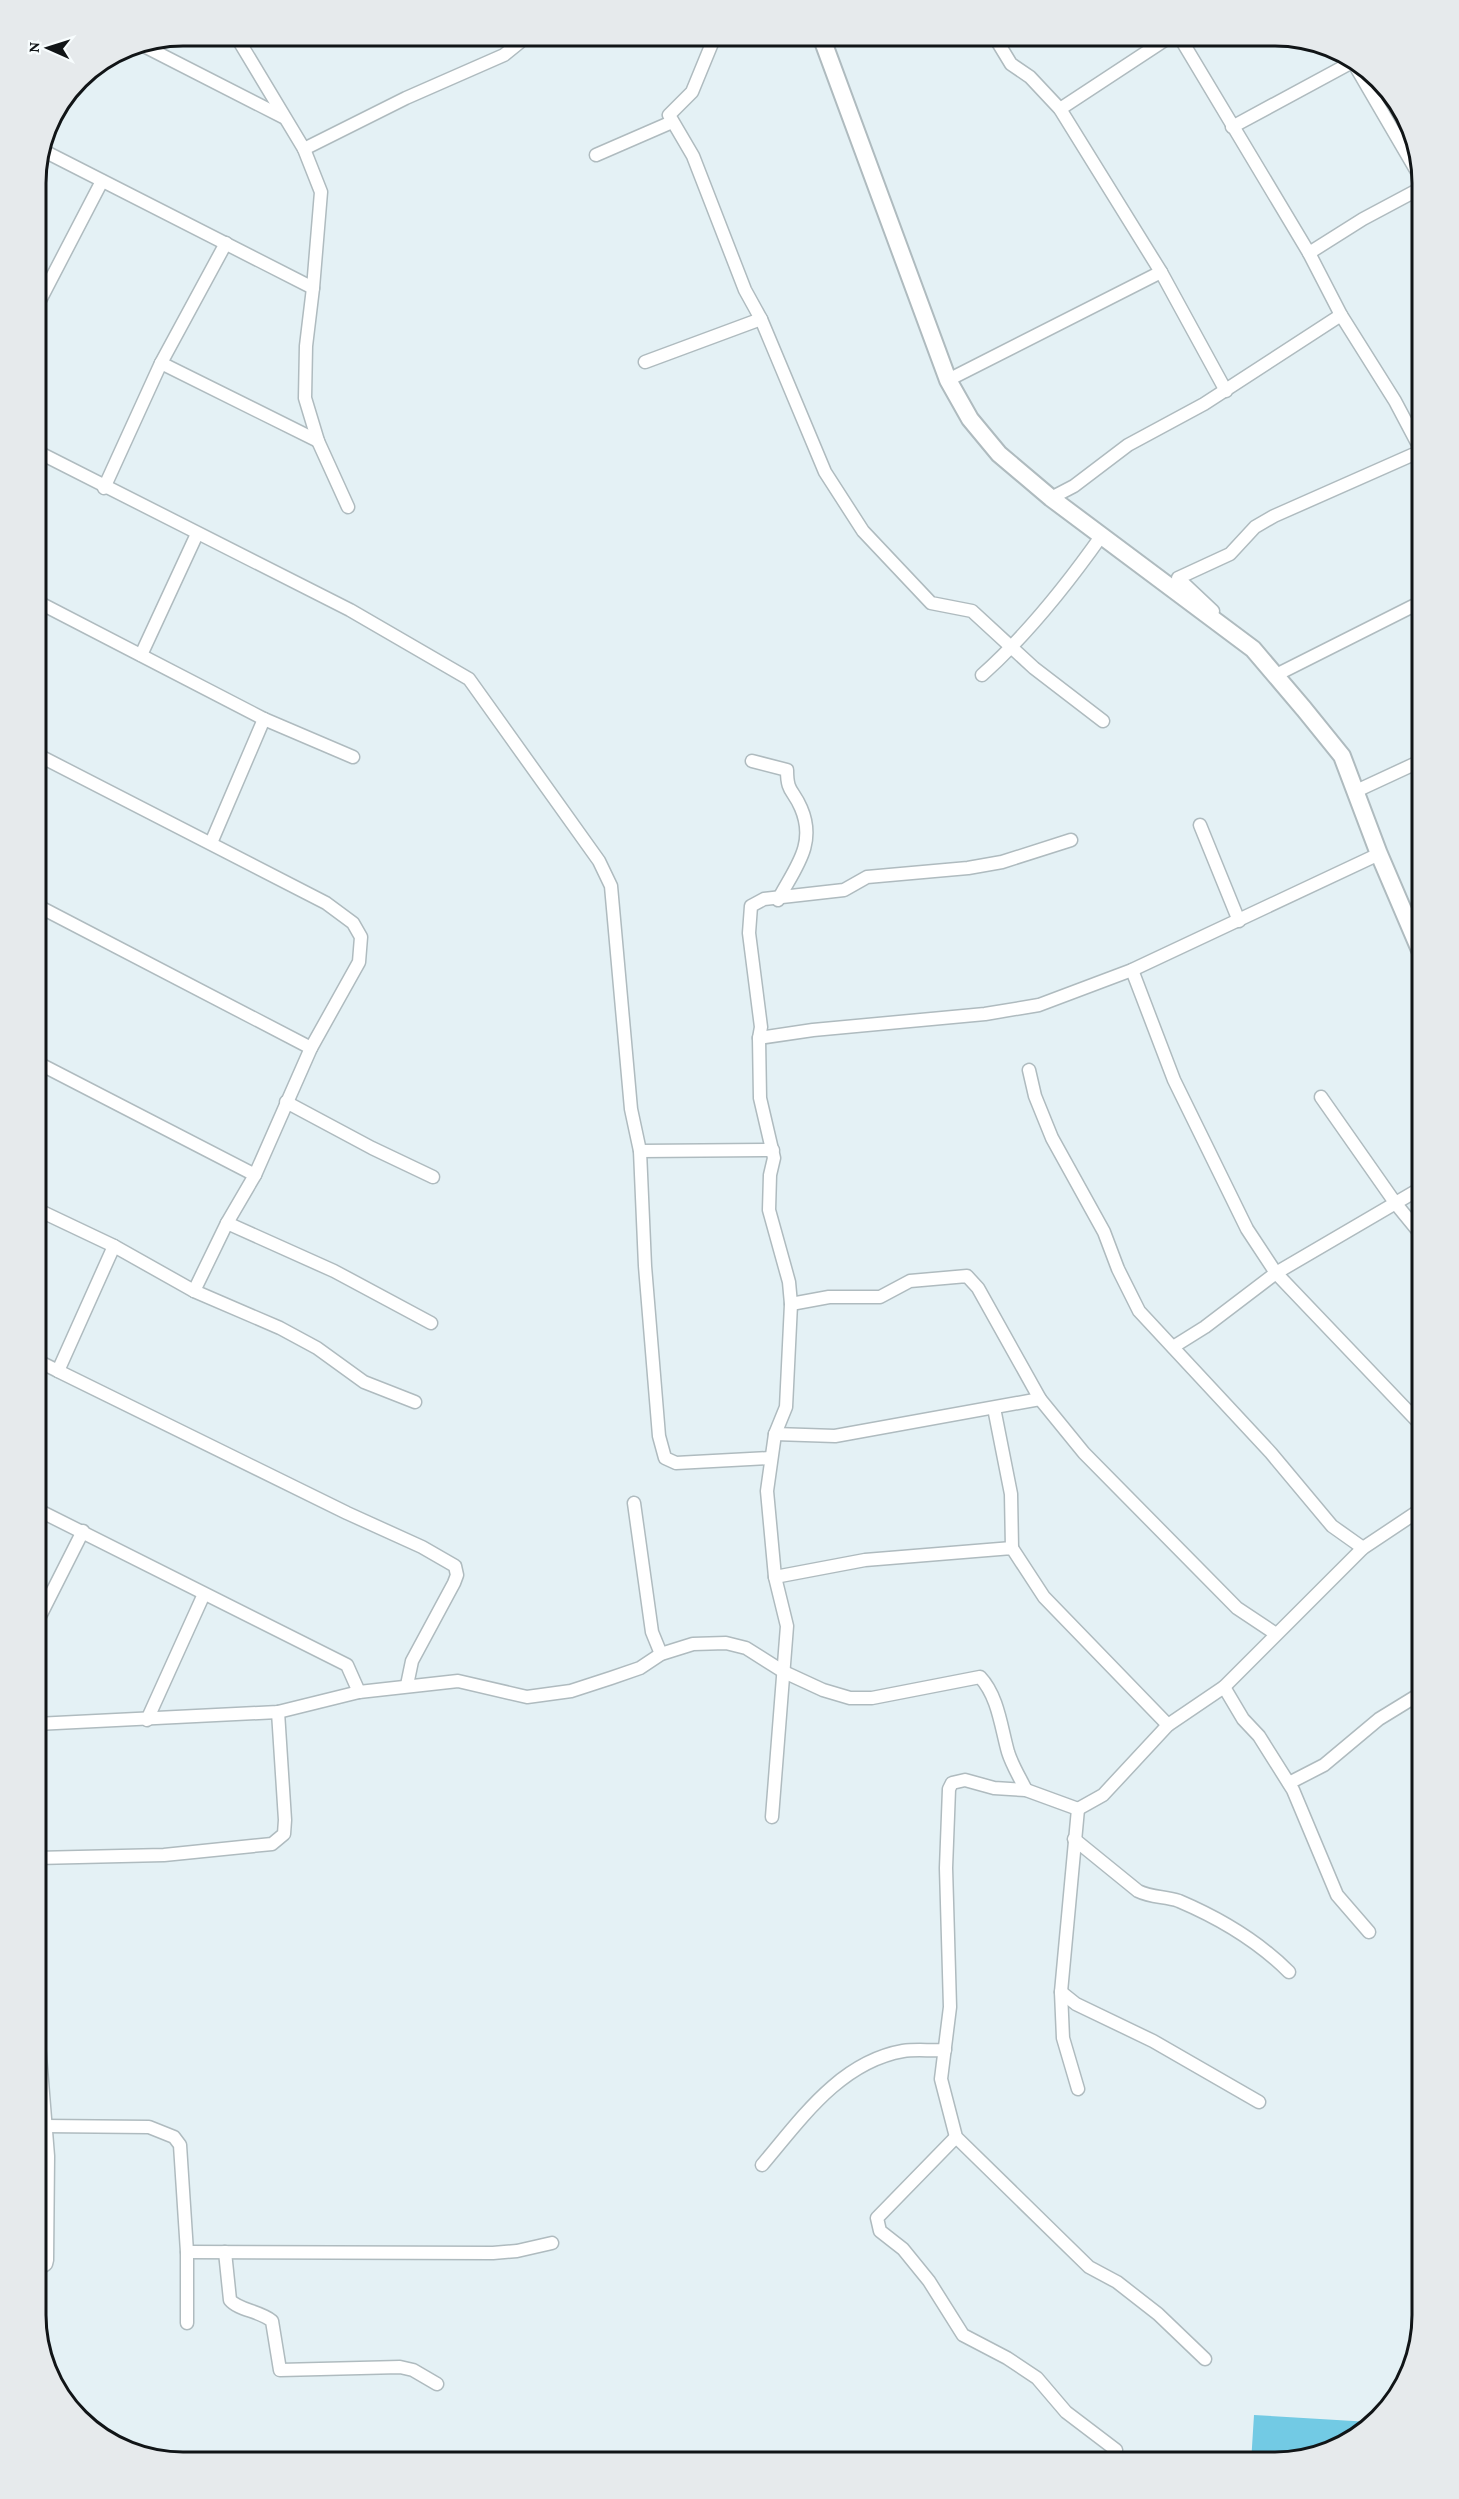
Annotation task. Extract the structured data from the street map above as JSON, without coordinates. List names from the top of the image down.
{
  "north": "left"
}
